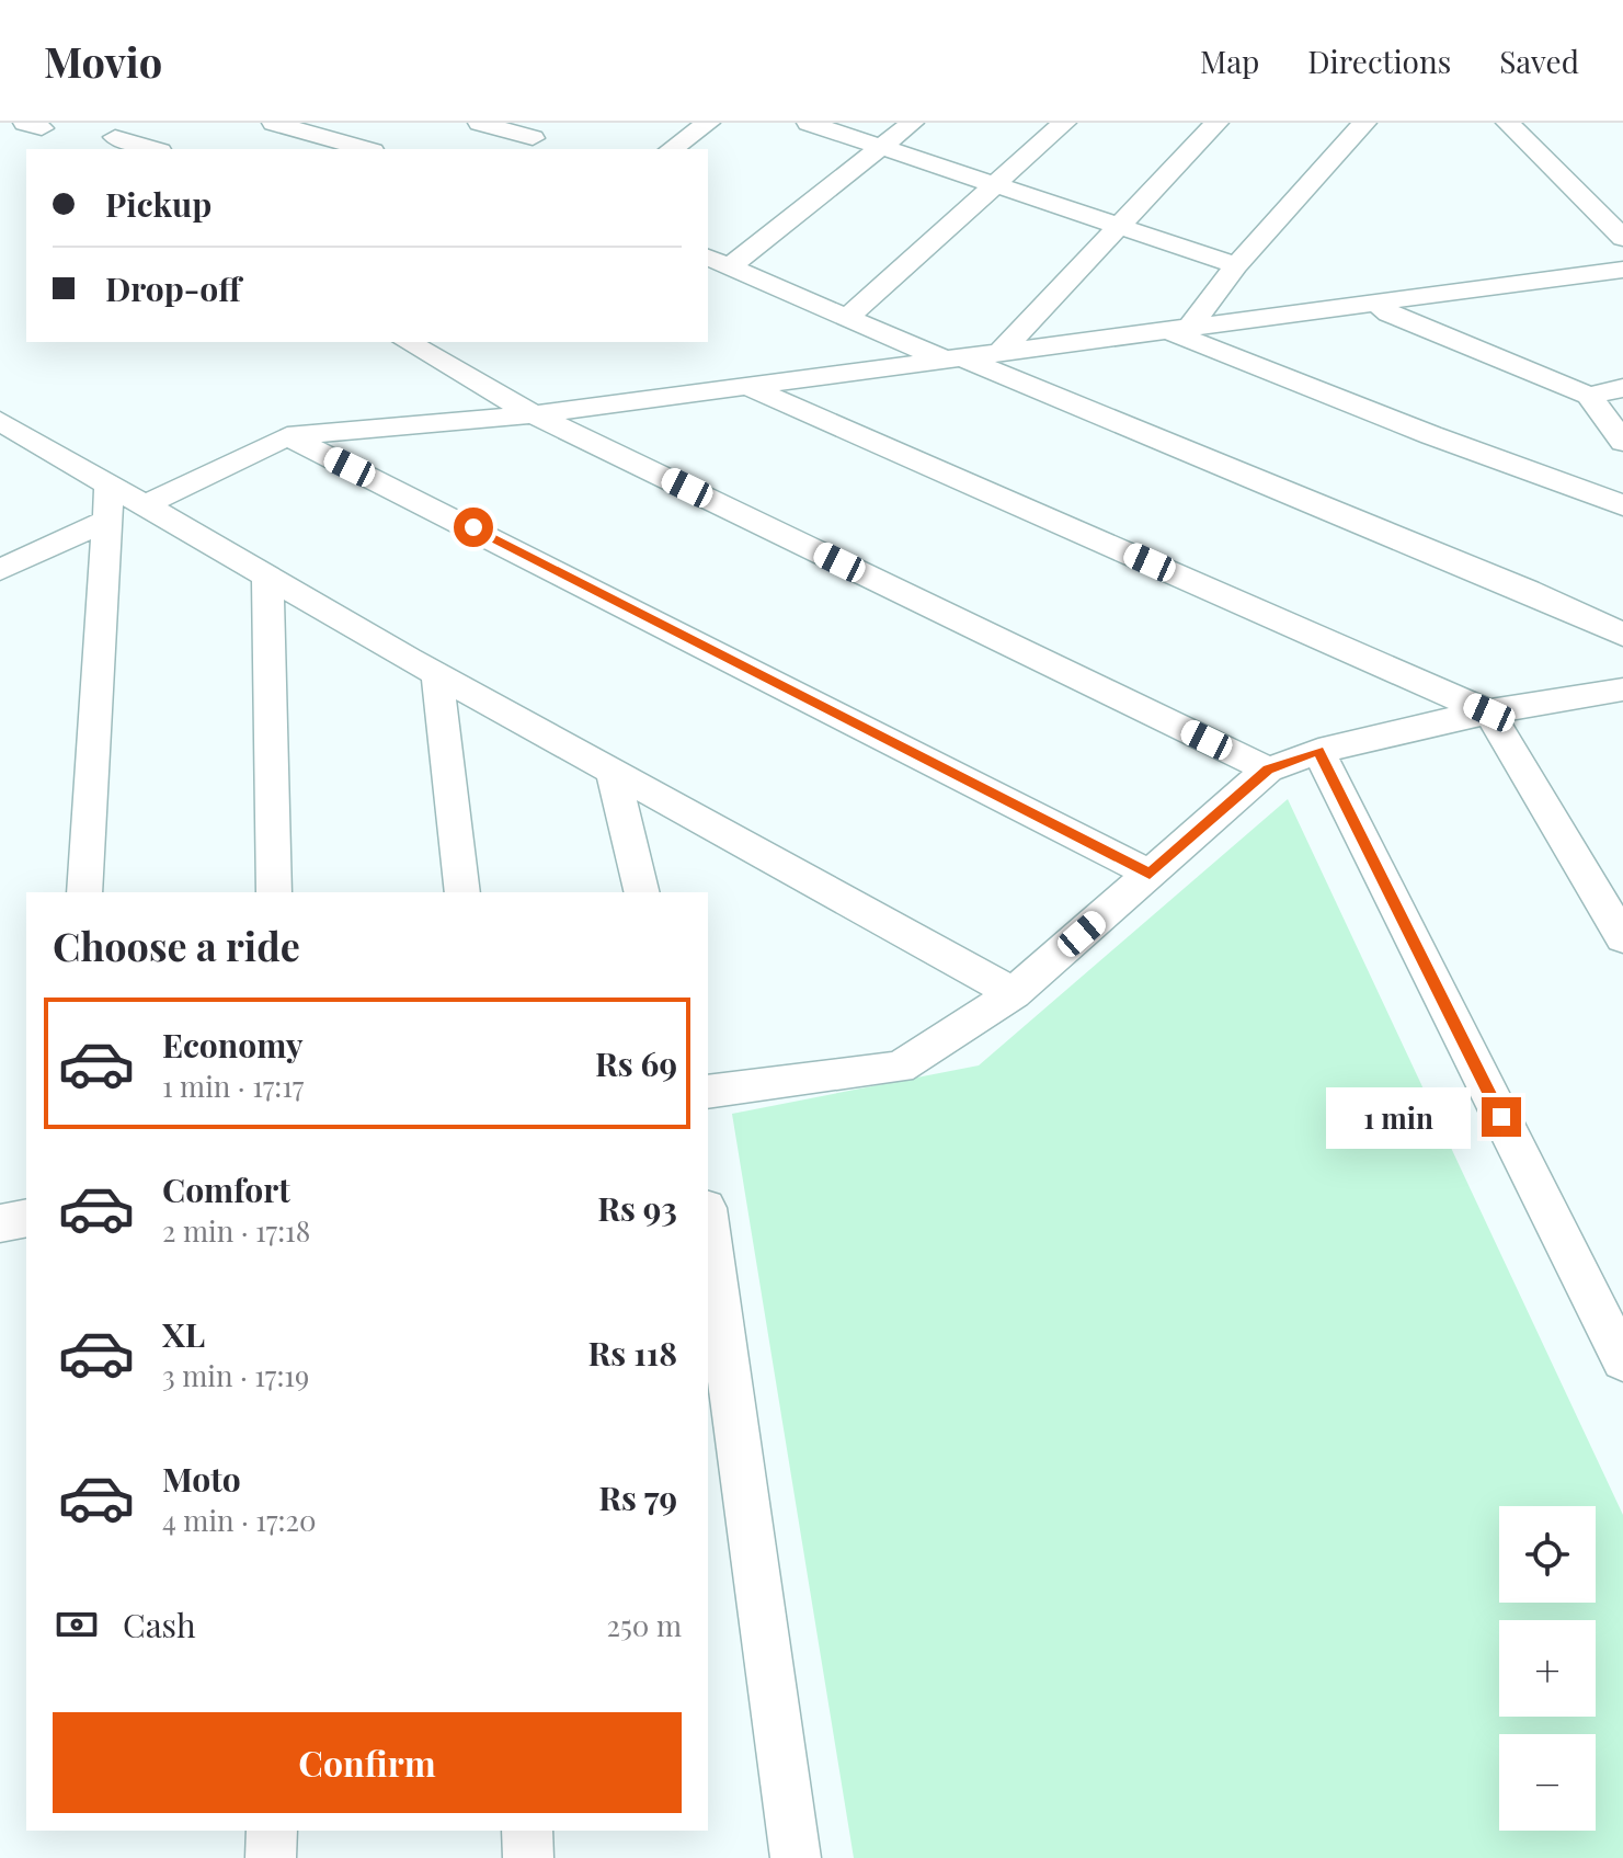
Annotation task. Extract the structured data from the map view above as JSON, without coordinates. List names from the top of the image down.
{
  "page": {
    "header": "Movio",
    "nav": ["Map", "Directions", "Saved"],
    "banner": ["Pickup", "Drop-off"],
    "heading": "Choose a ride",
    "list": [
      {
        "name": "Economy",
        "note": "1 min · 17:17",
        "value": "Rs 69"
      },
      {
        "name": "Comfort",
        "note": "2 min · 17:18",
        "value": "Rs 93"
      },
      {
        "name": "XL",
        "note": "3 min · 17:19",
        "value": "Rs 118"
      },
      {
        "name": "Moto",
        "note": "4 min · 17:20",
        "value": "Rs 79"
      }
    ],
    "bubble": "1 min",
    "map_buttons": ["+", "−"],
    "pay": ["Cash", "250 m"],
    "buttons": "Confirm"
  }
}
